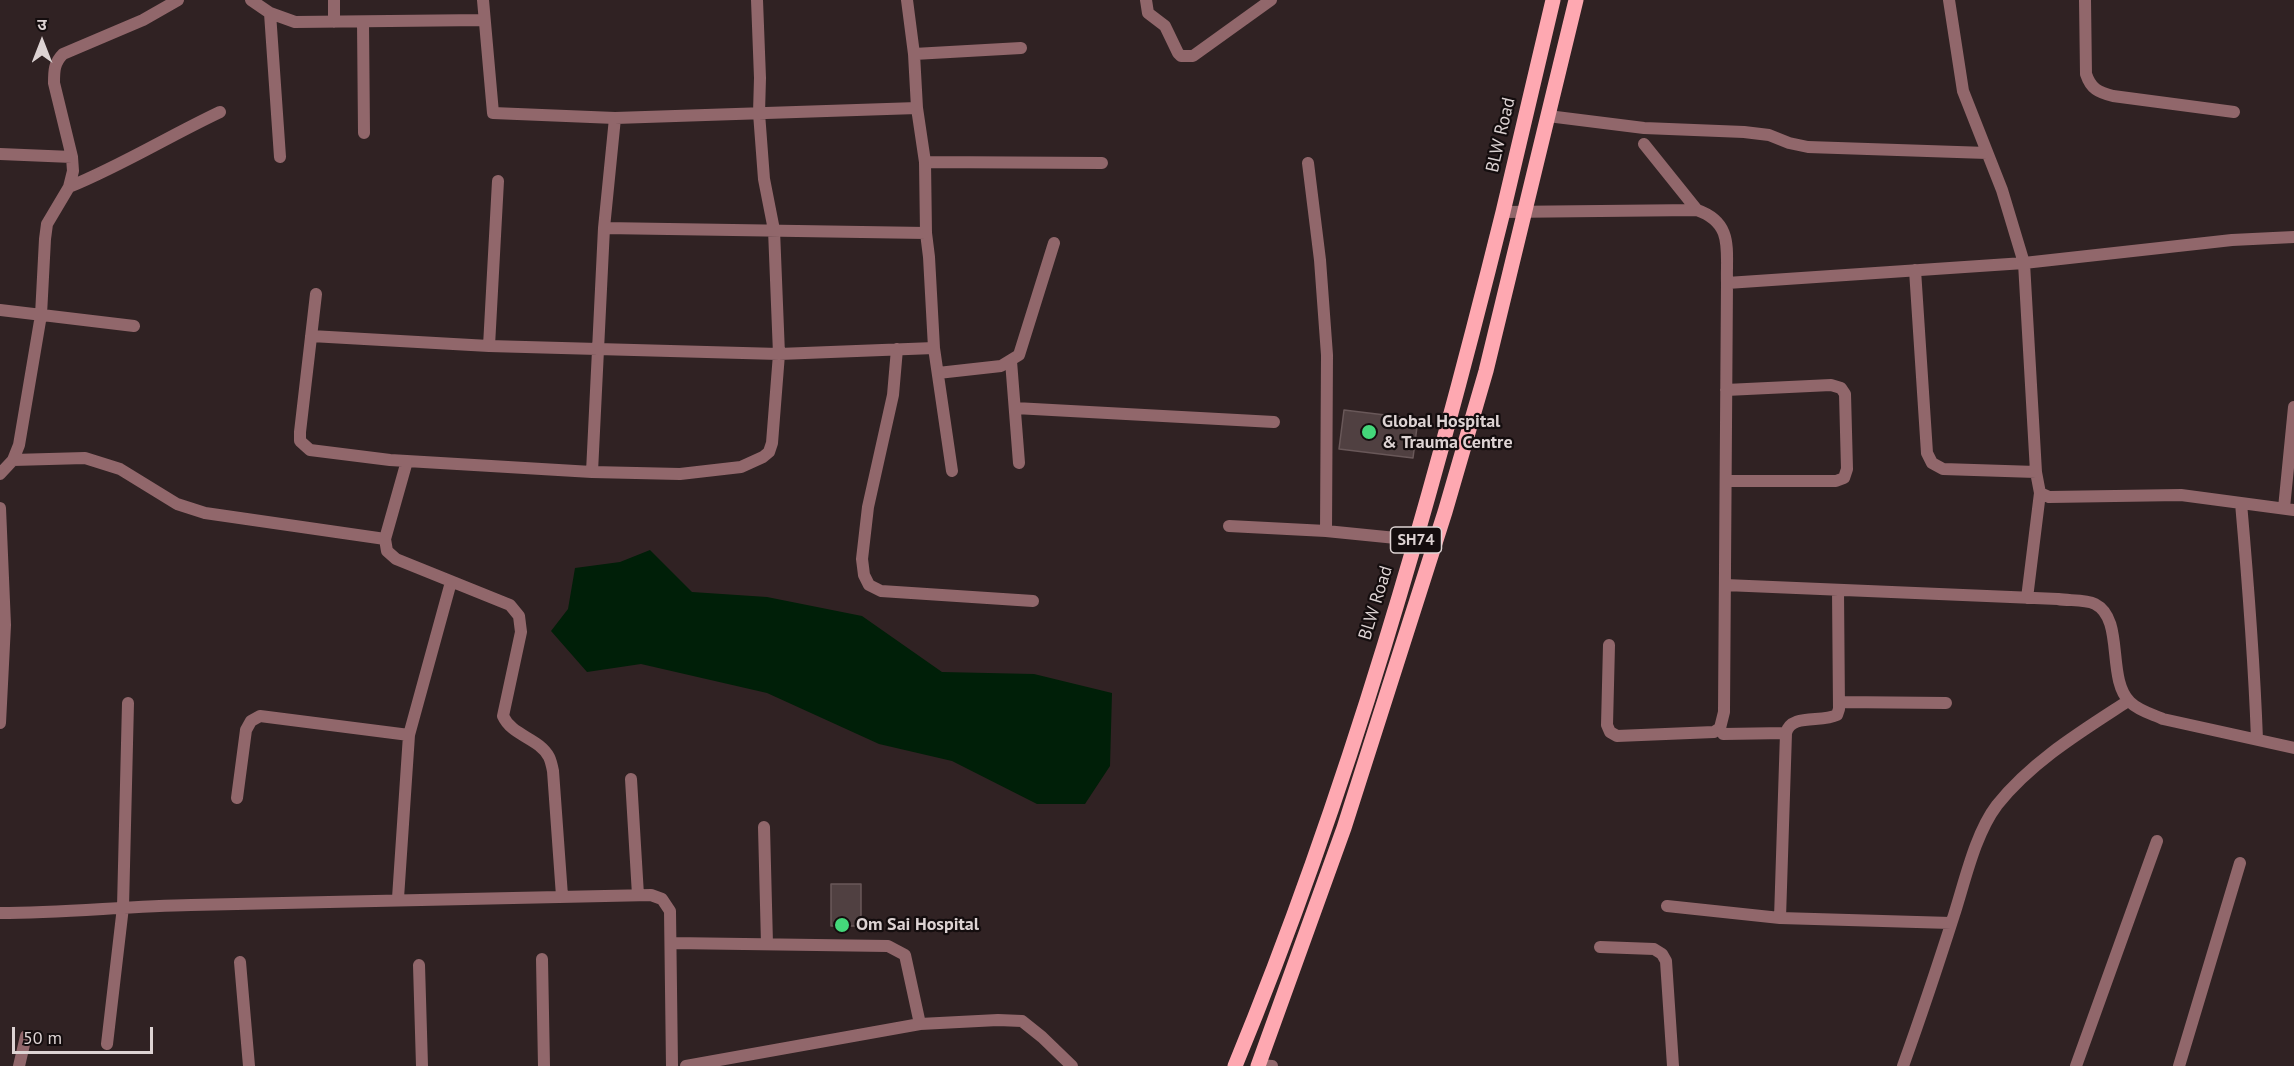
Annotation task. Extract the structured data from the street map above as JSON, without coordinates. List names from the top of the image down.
{
  "streets": {
    "main road": ["BLW Road", "SH74"]
  },
  "places": ["Global Hospital & Trauma Centre", "Om Sai Hospital"],
  "scale_bar": "50 m",
  "north": "top"
}
